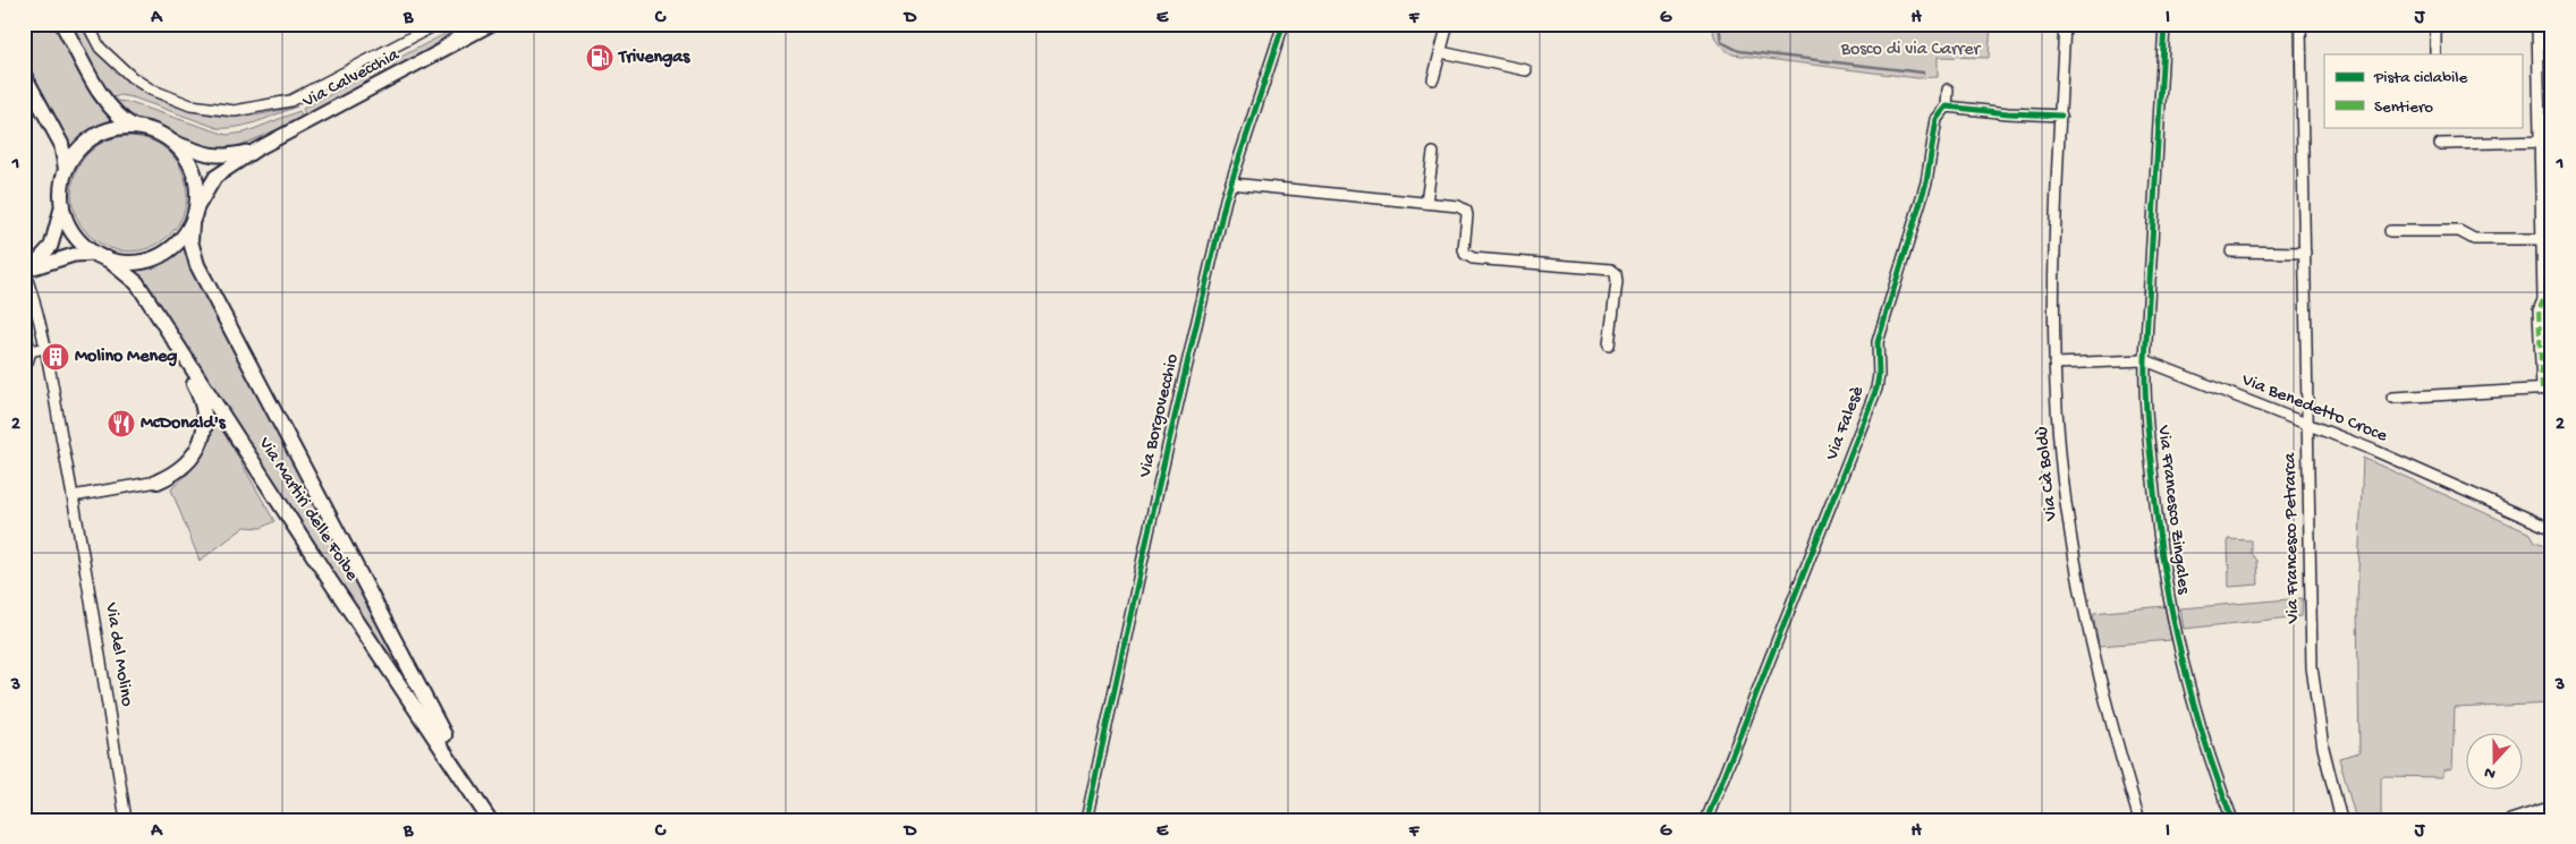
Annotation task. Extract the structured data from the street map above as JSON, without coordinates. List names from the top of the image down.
{
  "streets": {
    "highway": ["Via Martiri delle Foibe"],
    "main road": ["Via Calvecchia"],
    "street": [
      "Via Benedetto Croce",
      "Via Borgovecchio",
      "Via Falesè",
      "Via Cà Boldù",
      "Via Francesco Zingales",
      "Via Francesco Petrarca",
      "Via del Molino"
    ]
  },
  "crossings": [
    ["Via Calvecchia", "Via Martiri delle Foibe"],
    ["Via Benedetto Croce", "Via Cà Boldù"],
    ["Via Benedetto Croce", "Via Francesco Zingales"],
    ["Via Benedetto Croce", "Via Francesco Petrarca"]
  ],
  "parks": ["Bosco di via Carrer"],
  "places": {
    "fuel station": ["Trivengas"],
    "building": ["Molino Meneg"],
    "restaurant": ["McDonald's"]
  },
  "legend": ["Pista ciclabile", "Sentiero"],
  "north": "bottom",
  "grid": {
    "columns": [
      "A",
      "B",
      "C",
      "D",
      "E",
      "F",
      "G",
      "H",
      "I",
      "J"
    ],
    "rows": ["1", "2", "3"]
  }
}
